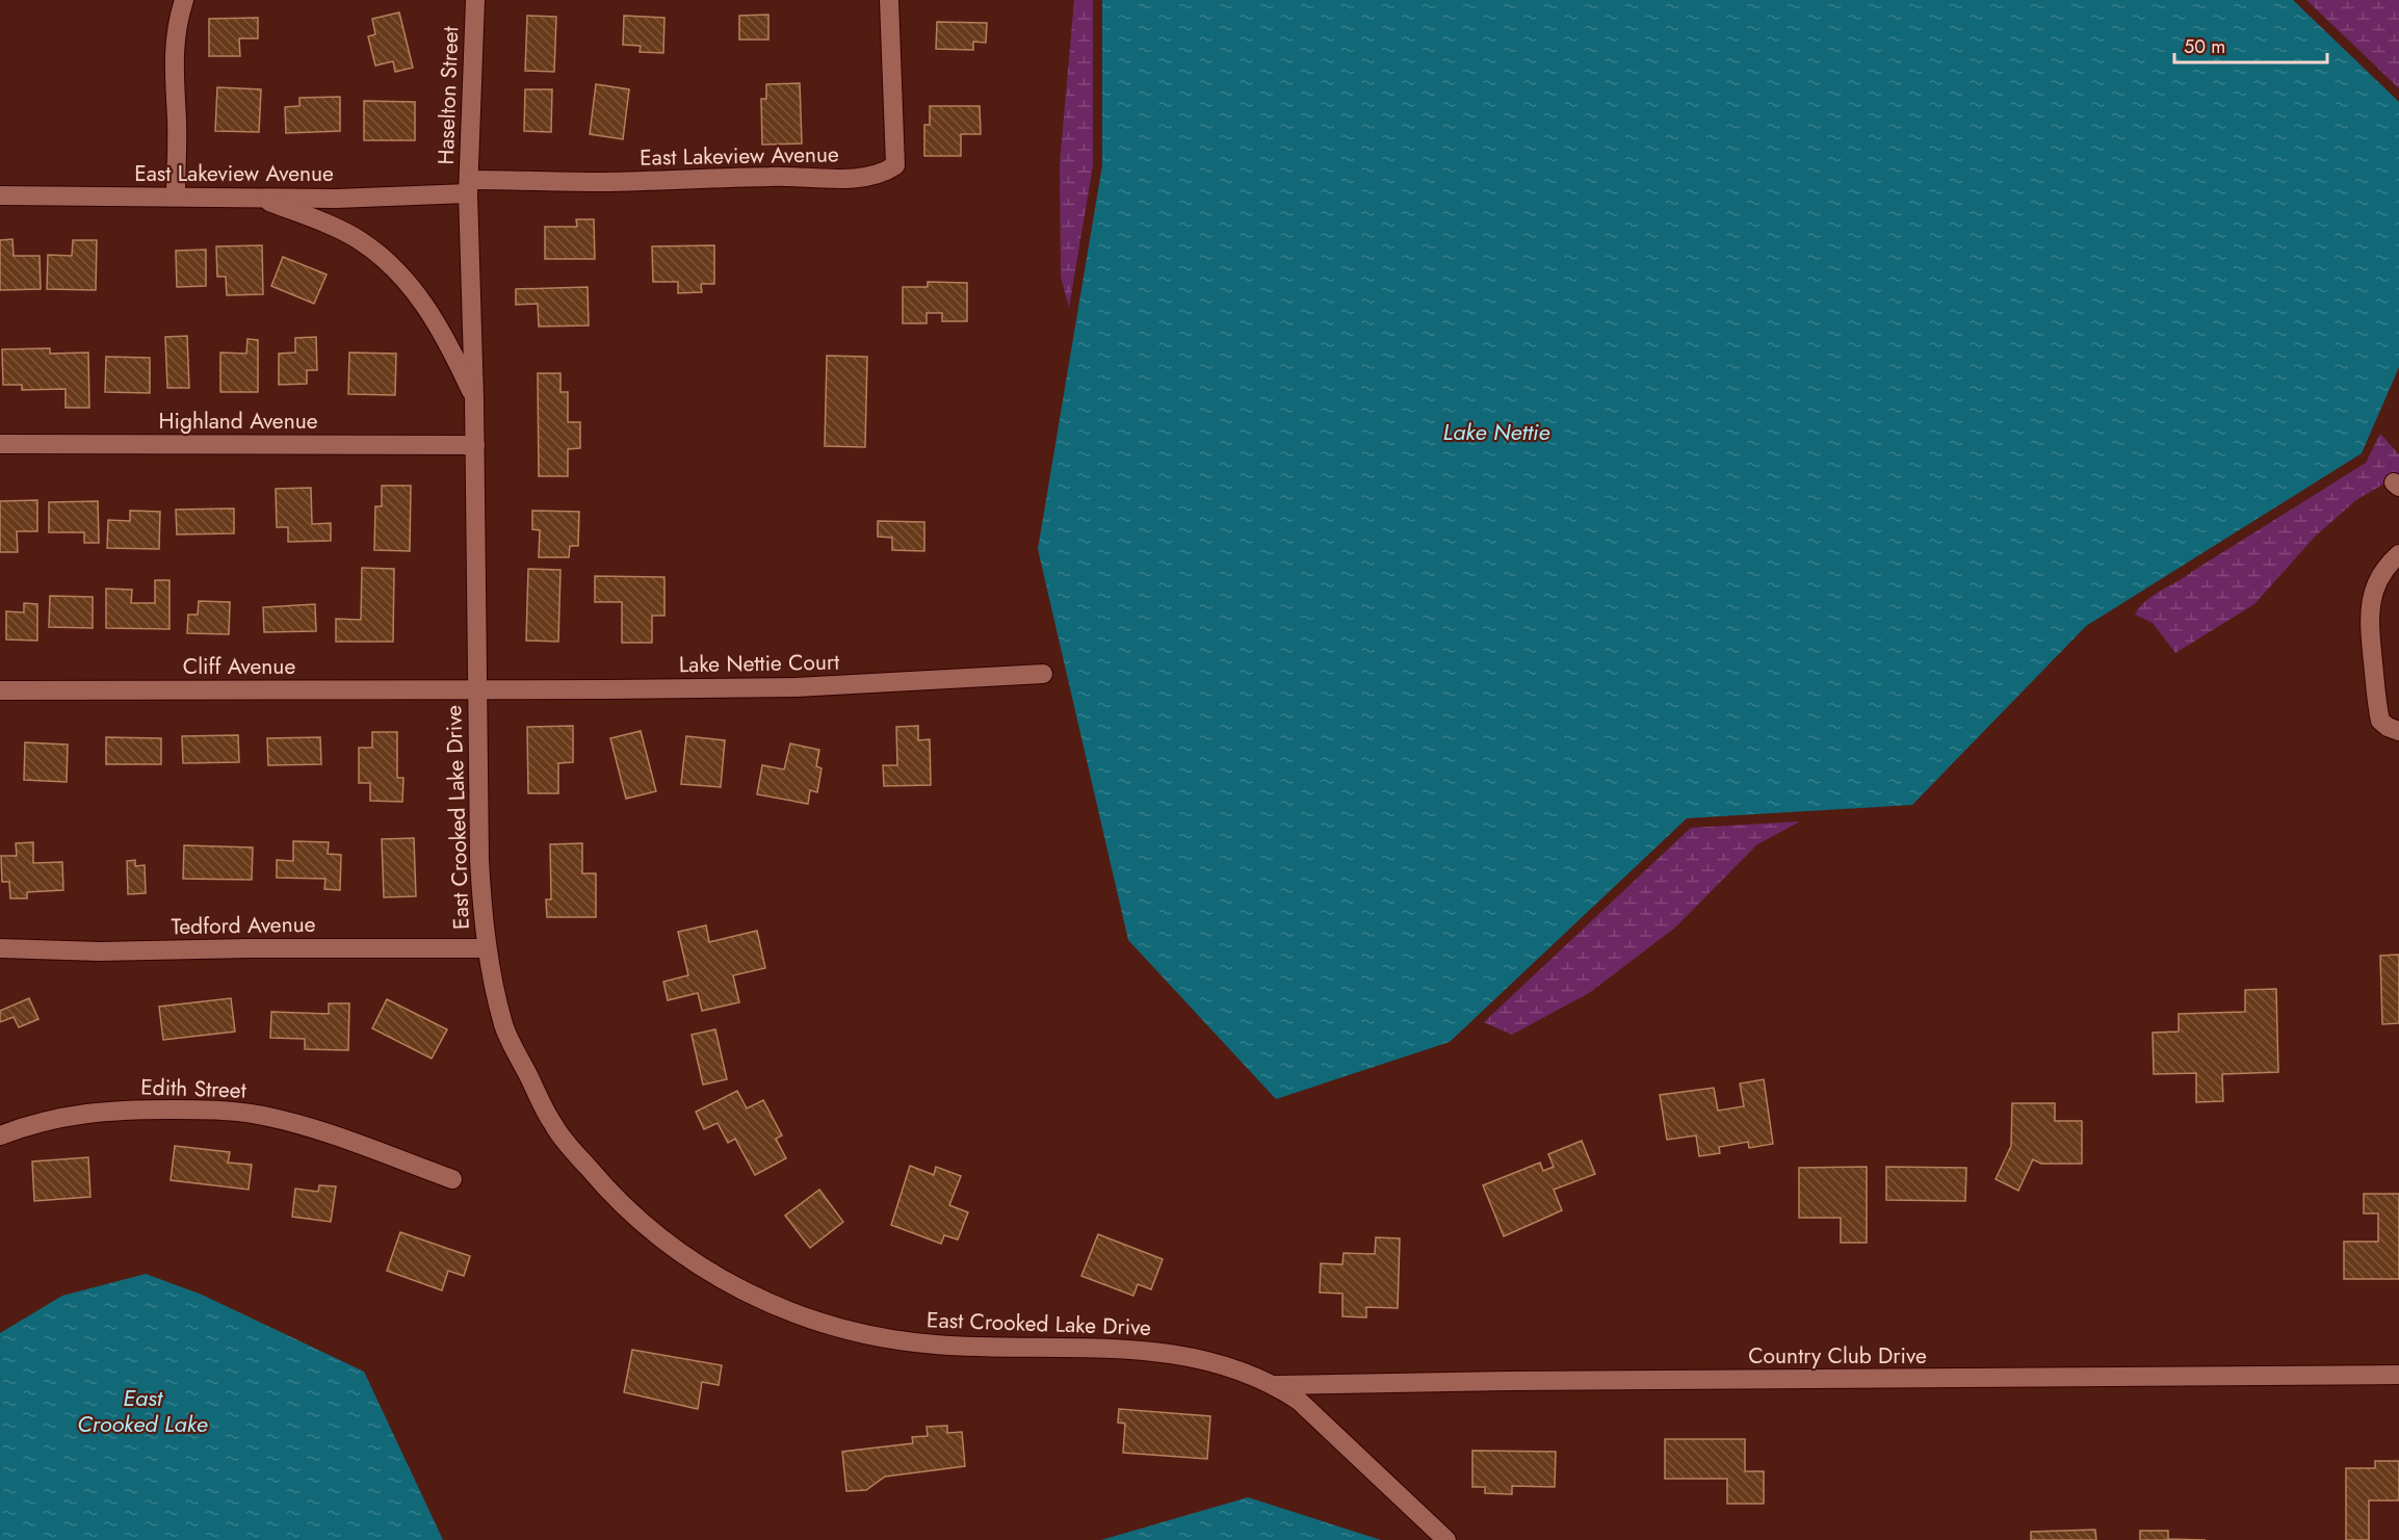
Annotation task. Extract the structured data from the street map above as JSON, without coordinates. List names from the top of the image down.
{
  "streets": {
    "street": [
      "Haselton Street",
      "East Lakeview Avenue",
      "Highland Avenue",
      "Lake Nettie Court",
      "Cliff Avenue",
      "East Crooked Lake Drive",
      "Tedford Avenue",
      "Edith Street",
      "Country Club Drive"
    ]
  },
  "crossings": [
    ["Haselton Street", "East Lakeview Avenue"],
    ["Haselton Street", "East Crooked Lake Drive"],
    ["East Lakeview Avenue", "East Crooked Lake Drive"],
    ["Highland Avenue", "East Crooked Lake Drive"],
    ["Lake Nettie Court", "Cliff Avenue"],
    ["Lake Nettie Court", "East Crooked Lake Drive"],
    ["Cliff Avenue", "East Crooked Lake Drive"],
    ["East Crooked Lake Drive", "Tedford Avenue"],
    ["East Crooked Lake Drive", "Country Club Drive"]
  ],
  "water": ["Lake Nettie", "East Crooked Lake"],
  "scale_bar": "50 m"
}
